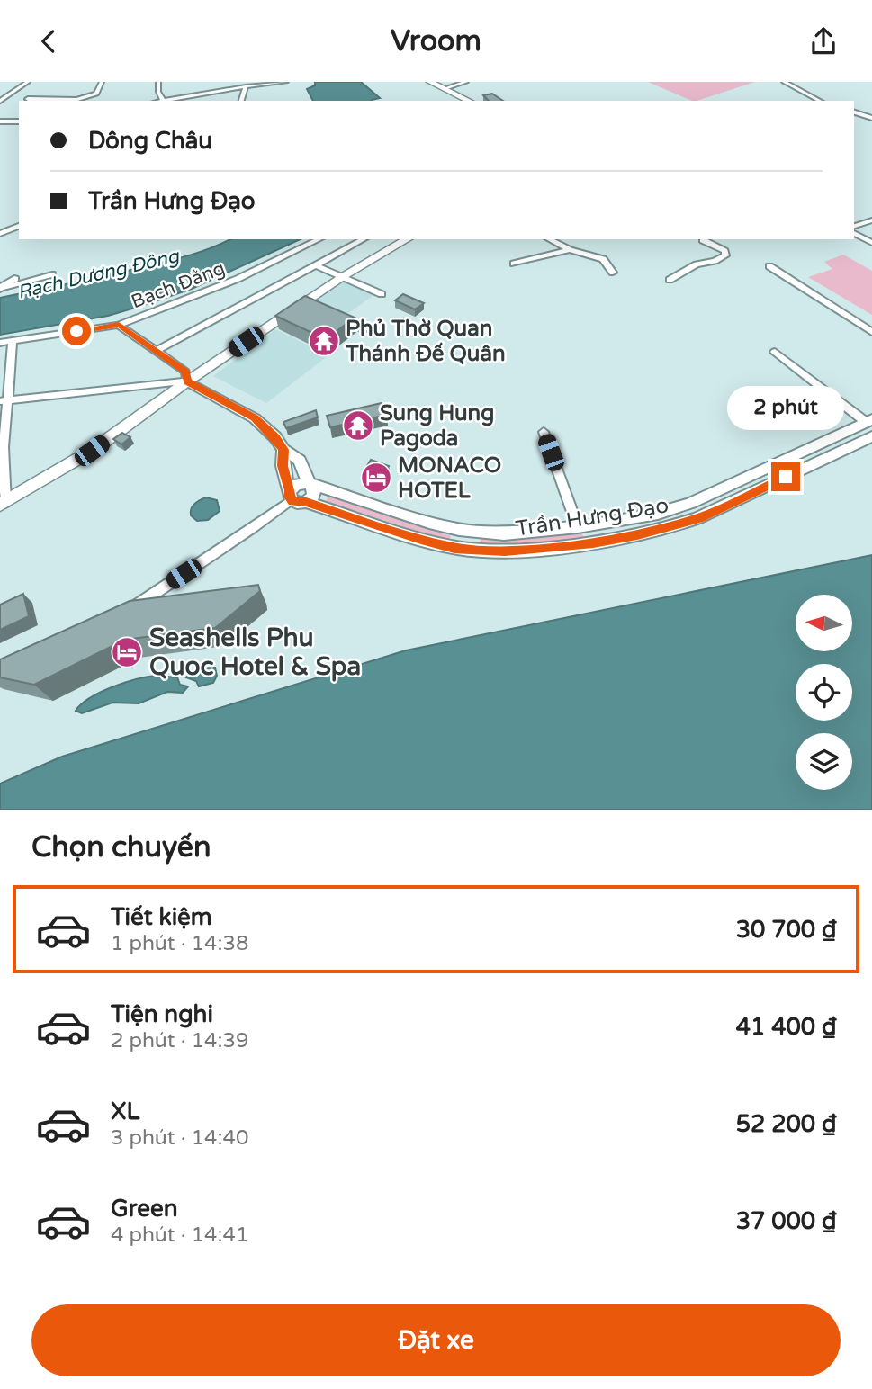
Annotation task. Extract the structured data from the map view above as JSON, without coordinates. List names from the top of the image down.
{
  "streets": {
    "main road": ["Trần Hưng Đạo"],
    "street": ["Bạch Đằng"]
  },
  "water": ["Rạch Dương Đông"],
  "places": {
    "temple": ["Phủ Thờ Quan Thánh Đế Quân", "Sung Hung Pagoda"],
    "hotel": ["MONACO HOTEL", "Seashells Phu Quoc Hotel & Spa"]
  },
  "north": "left",
  "page": {
    "header": "Vroom",
    "banner": ["Dông Châu", "Trần Hưng Đạo"],
    "bubble": "2 phút",
    "heading": "Chọn chuyến",
    "list": [
      {
        "name": "Tiết kiệm",
        "note": "1 phút · 14:38",
        "value": "30 700 ₫"
      },
      {
        "name": "Tiện nghi",
        "note": "2 phút · 14:39",
        "value": "41 400 ₫"
      },
      {
        "name": "XL",
        "note": "3 phút · 14:40",
        "value": "52 200 ₫"
      },
      {
        "name": "Green",
        "note": "4 phút · 14:41",
        "value": "37 000 ₫"
      }
    ],
    "buttons": "Đặt xe"
  }
}
